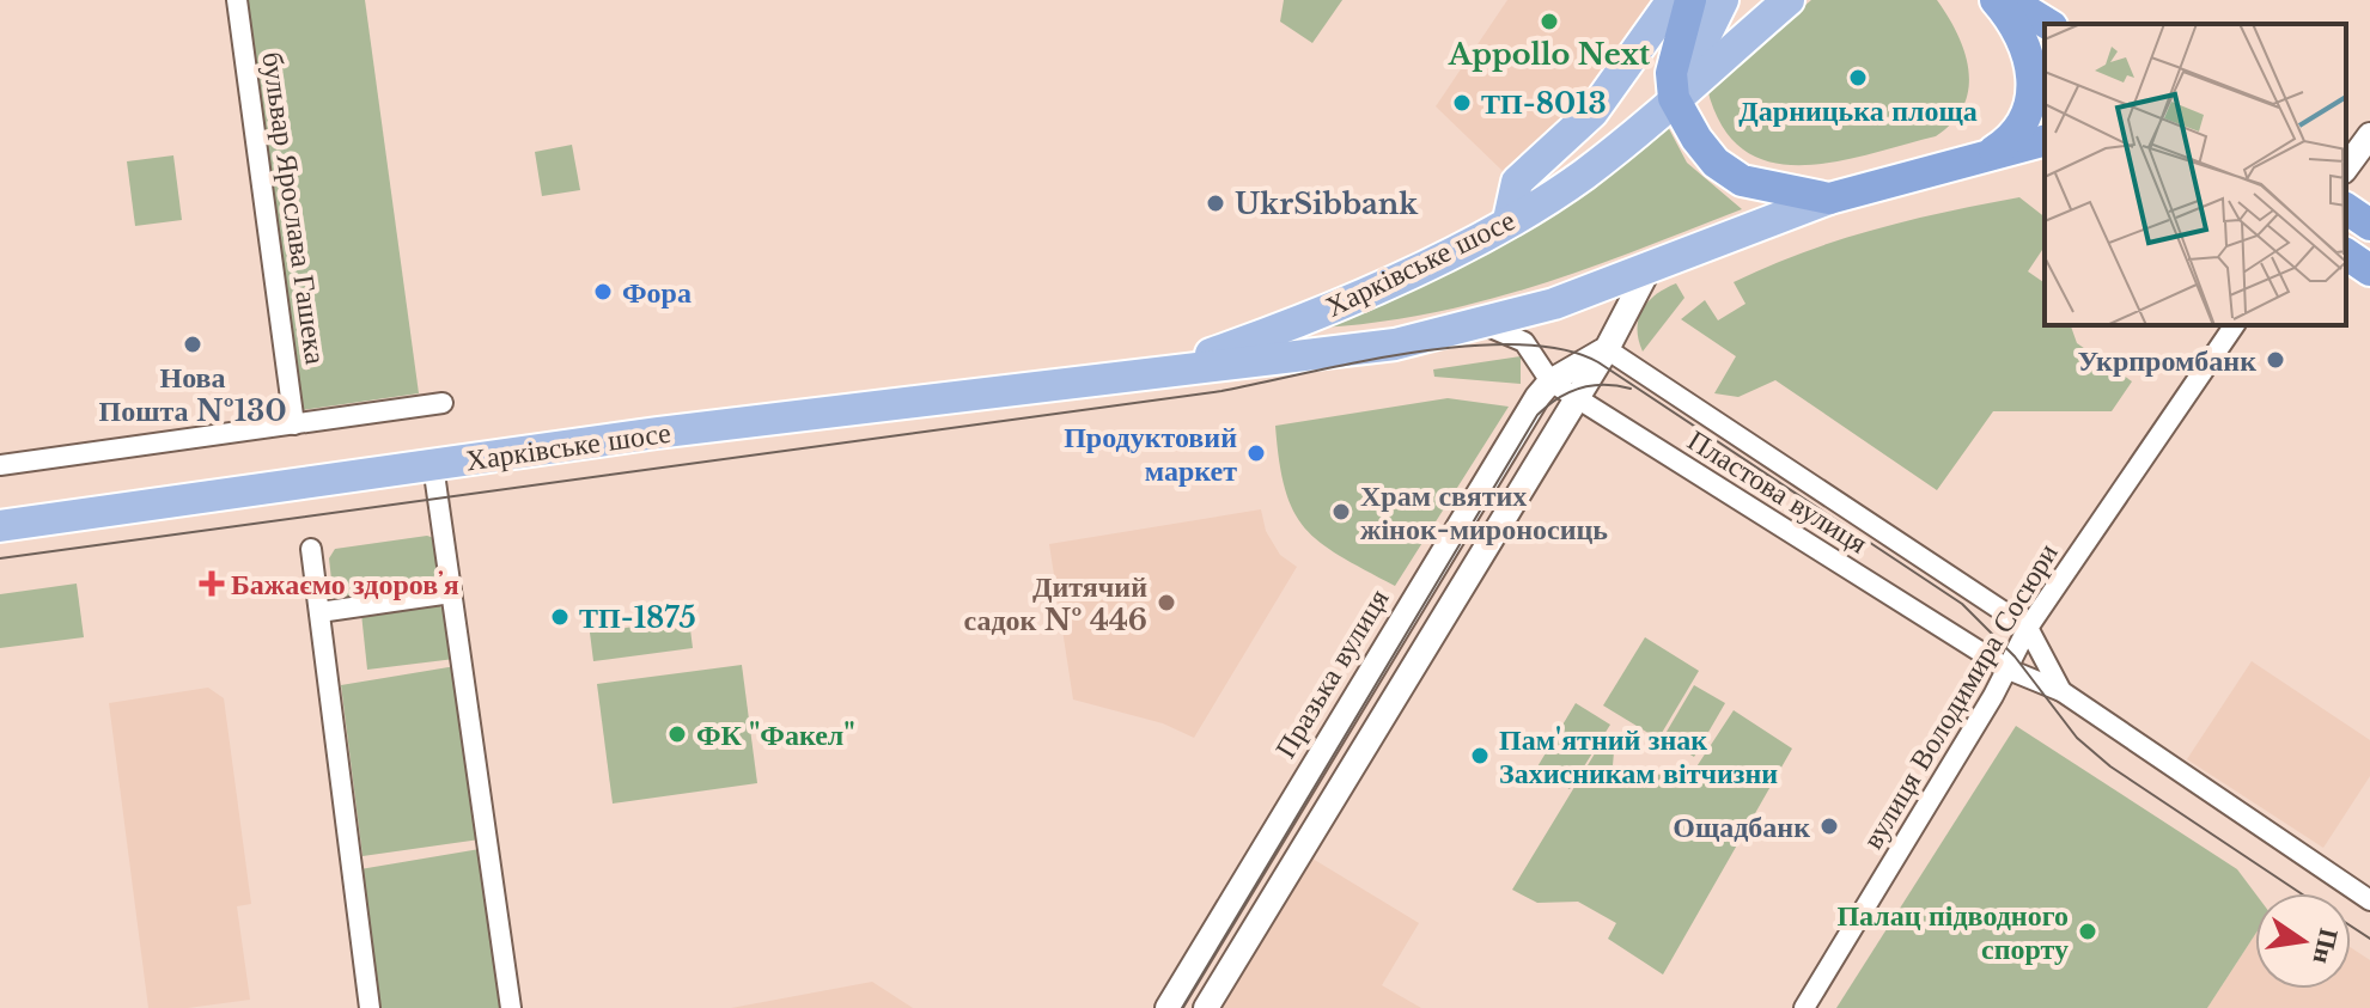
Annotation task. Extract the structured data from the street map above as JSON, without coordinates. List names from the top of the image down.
{
  "streets": {
    "main road": ["Харківське шосе"],
    "street": [
      "бульвар Ярослава Гашека",
      "Пластова вулиця",
      "Празька вулиця",
      "вулиця Володимира Сосюри"
    ]
  },
  "crossings": [
    ["Харківське шосе", "Пластова вулиця"],
    ["Пластова вулиця", "Празька вулиця"],
    ["Пластова вулиця", "вулиця Володимира Сосюри"]
  ],
  "places": {
    "other": [
      "Appollo Next",
      "Дарницька площа",
      "ТП-8013",
      "UkrSibbank",
      "Фора",
      "Нова Пошта №130",
      "Укрпромбанк",
      "Продуктовий маркет",
      "Храм святих жінок-мироносиць",
      "Дитячий садок № 446",
      "ТП-1875",
      "ФК \"Факел\"",
      "Пам'ятний знак Захисникам вітчизни",
      "Ощадбанк",
      "Палац підводного спорту"
    ],
    "health": ["Бажаємо здоровʼя"]
  },
  "north": "right"
}
